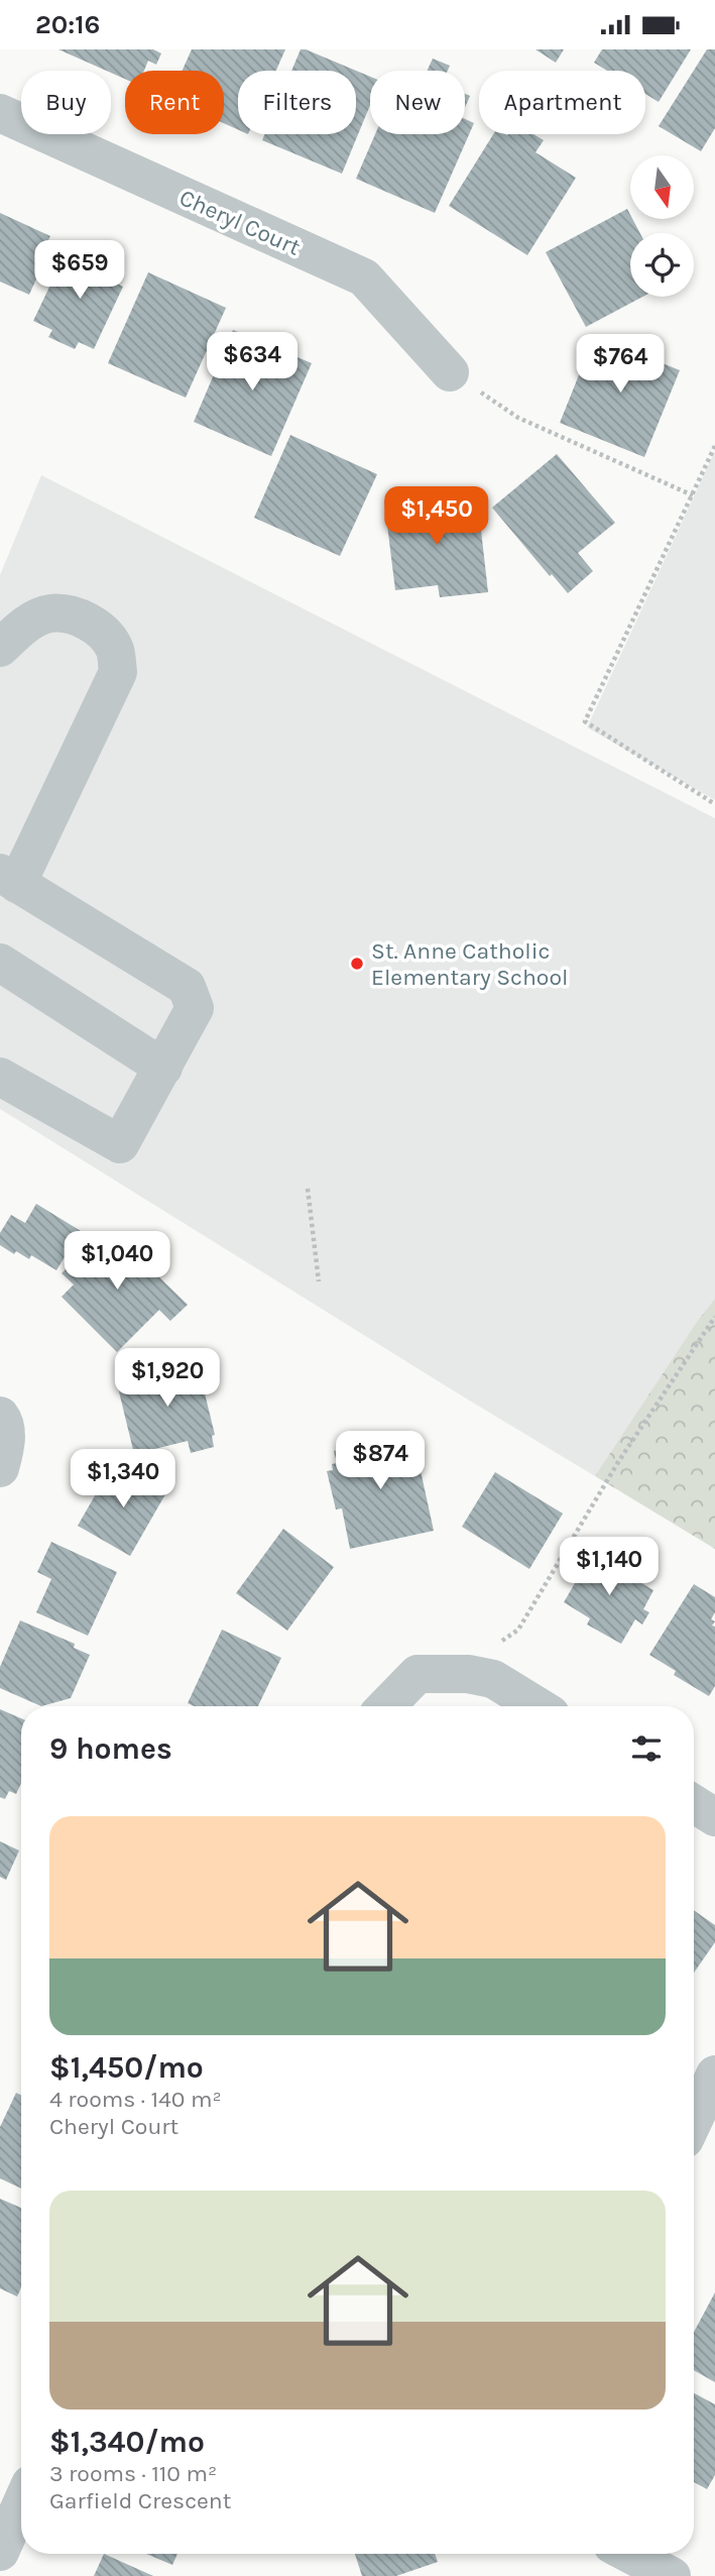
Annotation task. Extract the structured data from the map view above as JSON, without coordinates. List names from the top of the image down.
{
  "streets": {
    "street": ["Cheryl Court"]
  },
  "places": ["St. Anne Catholic Elementary School"],
  "north": "bottom",
  "page": {
    "status": "20:16",
    "chip": [
      "Buy",
      "Rent",
      "Filters",
      "New",
      "Apartment"
    ],
    "price": [
      "$659",
      "$634",
      "$764",
      "$1,450",
      "$1,040",
      "$1,920",
      "$874",
      "$1,340",
      "$1,140"
    ],
    "heading": "9 homes",
    "list": [
      {
        "name": "$1,450/mo",
        "note": "4 rooms · 140 m² · Cheryl Court"
      },
      {
        "name": "$1,340/mo",
        "note": "3 rooms · 110 m² · Garfield Crescent"
      }
    ]
  }
}
